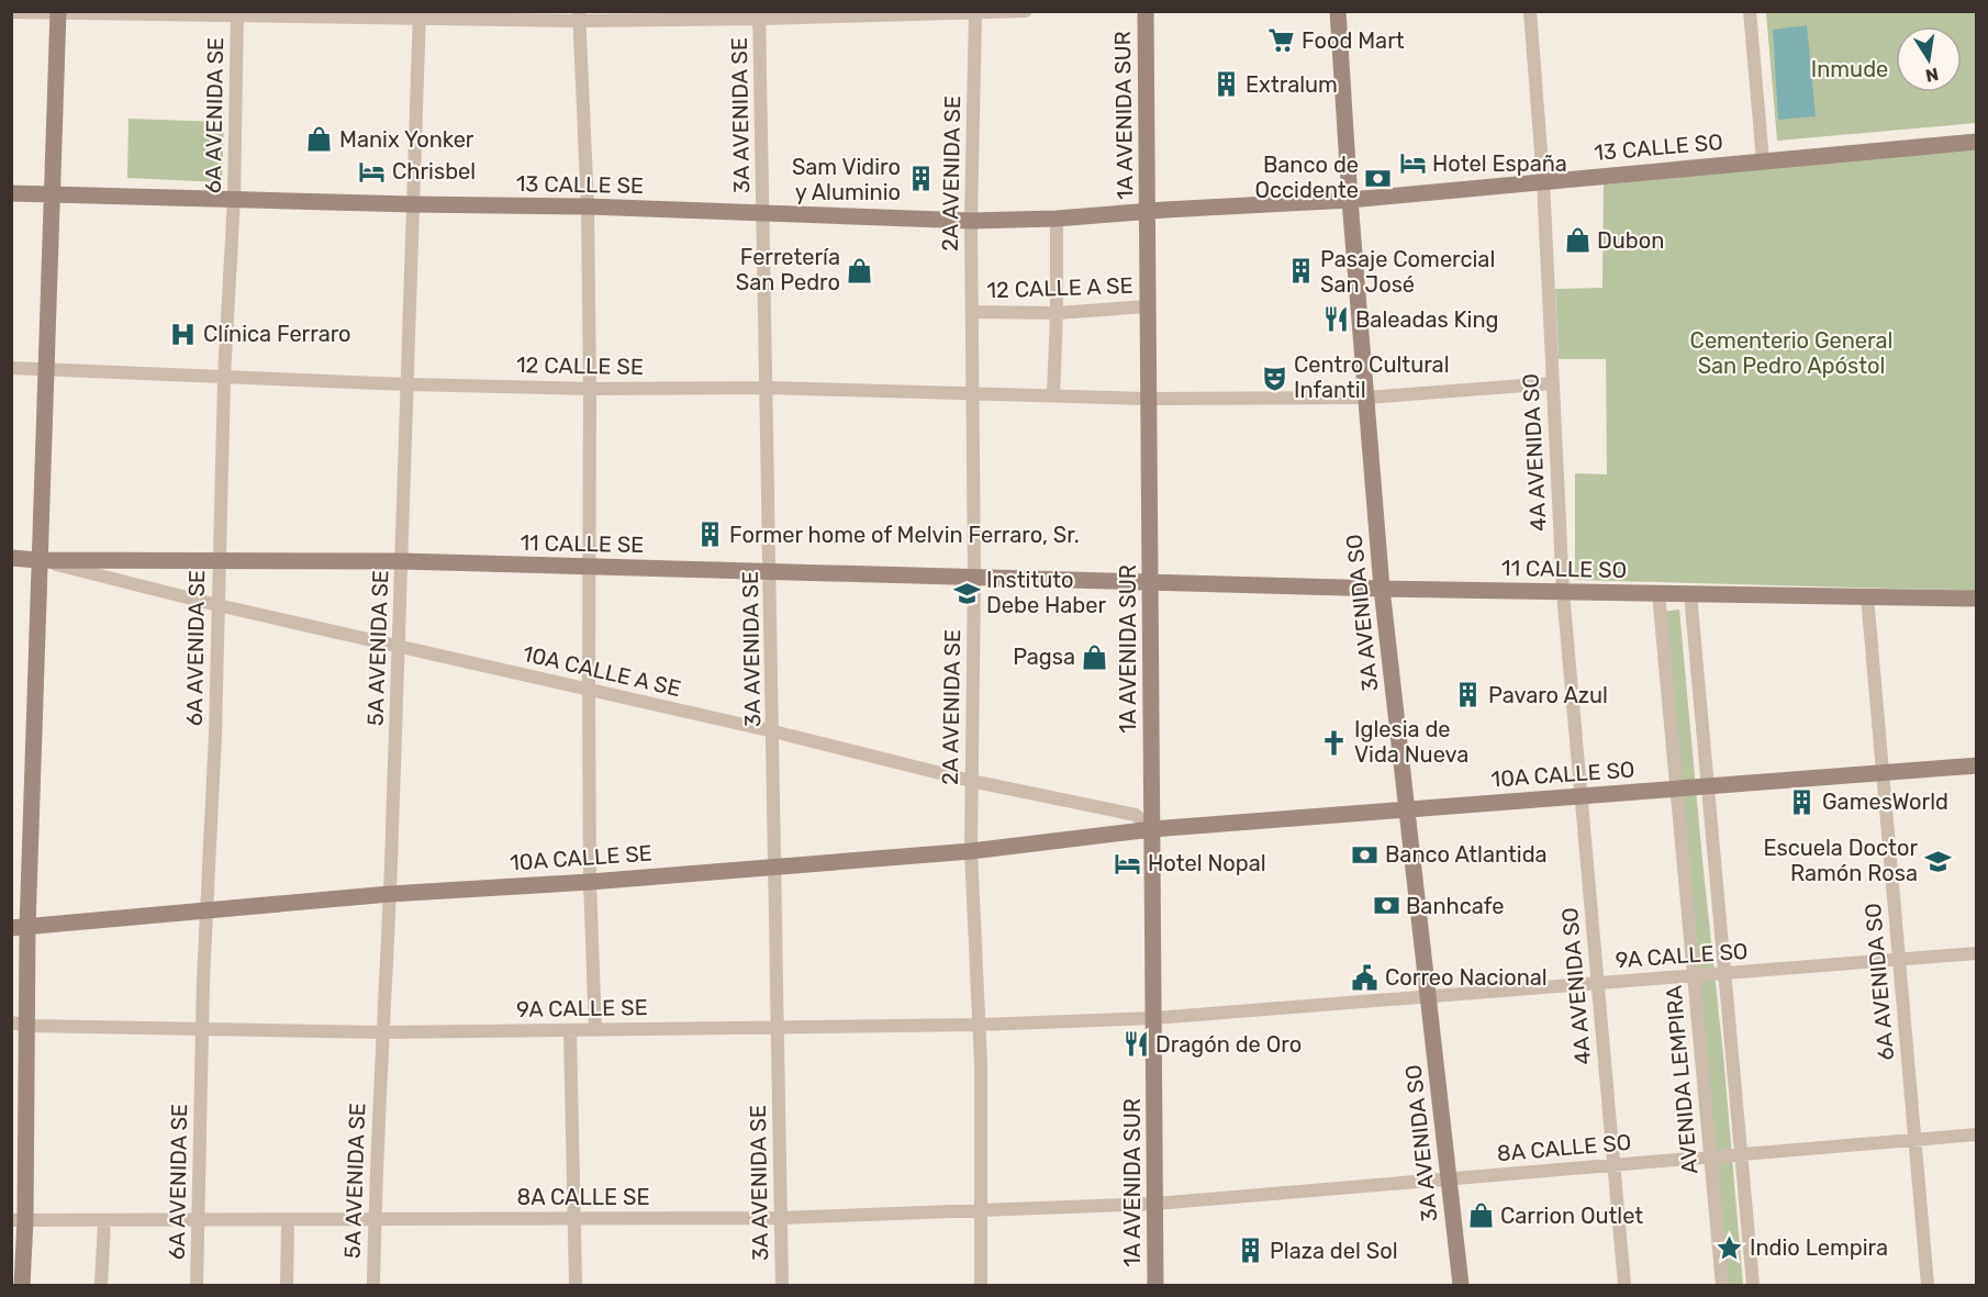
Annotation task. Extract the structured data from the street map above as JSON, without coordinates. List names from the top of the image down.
{
  "streets": {
    "street": [
      "6A AVENIDA SE",
      "3A AVENIDA SE",
      "1A AVENIDA SUR",
      "13 CALLE SO",
      "2A AVENIDA SE",
      "13 CALLE SE",
      "12 CALLE A SE",
      "12 CALLE SE",
      "4A AVENIDA SO",
      "11 CALLE SE",
      "11 CALLE SO",
      "3A AVENIDA SO",
      "5A AVENIDA SE",
      "10A CALLE A SE",
      "10A CALLE SO",
      "10A CALLE SE",
      "9A CALLE SO",
      "6A AVENIDA SO",
      "9A CALLE SE",
      "AVENIDA LEMPIRA",
      "8A CALLE SO",
      "8A CALLE SE"
    ]
  },
  "crossings": [
    ["6A AVENIDA SE", "13 CALLE SE"],
    ["6A AVENIDA SE", "12 CALLE SE"],
    ["6A AVENIDA SE", "11 CALLE SE"],
    ["6A AVENIDA SE", "10A CALLE A SE"],
    ["6A AVENIDA SE", "10A CALLE SE"],
    ["6A AVENIDA SE", "9A CALLE SE"],
    ["6A AVENIDA SE", "8A CALLE SE"],
    ["3A AVENIDA SE", "13 CALLE SE"],
    ["3A AVENIDA SE", "12 CALLE SE"],
    ["3A AVENIDA SE", "11 CALLE SE"],
    ["3A AVENIDA SE", "10A CALLE A SE"],
    ["3A AVENIDA SE", "10A CALLE SE"],
    ["3A AVENIDA SE", "9A CALLE SE"],
    ["3A AVENIDA SE", "8A CALLE SE"],
    ["1A AVENIDA SUR", "13 CALLE SO"],
    ["1A AVENIDA SUR", "13 CALLE SE"],
    ["1A AVENIDA SUR", "12 CALLE A SE"],
    ["1A AVENIDA SUR", "12 CALLE SE"],
    ["1A AVENIDA SUR", "11 CALLE SE"],
    ["1A AVENIDA SUR", "11 CALLE SO"],
    ["1A AVENIDA SUR", "10A CALLE A SE"],
    ["1A AVENIDA SUR", "10A CALLE SO"],
    ["1A AVENIDA SUR", "10A CALLE SE"],
    ["1A AVENIDA SUR", "9A CALLE SO"],
    ["1A AVENIDA SUR", "9A CALLE SE"],
    ["1A AVENIDA SUR", "8A CALLE SO"],
    ["1A AVENIDA SUR", "8A CALLE SE"],
    ["13 CALLE SO", "13 CALLE SE"],
    ["13 CALLE SO", "4A AVENIDA SO"],
    ["13 CALLE SO", "3A AVENIDA SO"],
    ["2A AVENIDA SE", "13 CALLE SE"],
    ["2A AVENIDA SE", "12 CALLE A SE"],
    ["2A AVENIDA SE", "12 CALLE SE"],
    ["2A AVENIDA SE", "11 CALLE SE"],
    ["2A AVENIDA SE", "10A CALLE A SE"],
    ["2A AVENIDA SE", "10A CALLE SE"],
    ["2A AVENIDA SE", "9A CALLE SE"],
    ["2A AVENIDA SE", "8A CALLE SE"],
    ["13 CALLE SE", "5A AVENIDA SE"],
    ["12 CALLE SE", "4A AVENIDA SO"],
    ["12 CALLE SE", "3A AVENIDA SO"],
    ["12 CALLE SE", "5A AVENIDA SE"],
    ["4A AVENIDA SO", "11 CALLE SO"],
    ["4A AVENIDA SO", "10A CALLE SO"],
    ["4A AVENIDA SO", "9A CALLE SO"],
    ["4A AVENIDA SO", "8A CALLE SO"],
    ["11 CALLE SE", "11 CALLE SO"],
    ["11 CALLE SE", "5A AVENIDA SE"],
    ["11 CALLE SE", "10A CALLE A SE"],
    ["11 CALLE SO", "3A AVENIDA SO"],
    ["11 CALLE SO", "6A AVENIDA SO"],
    ["11 CALLE SO", "AVENIDA LEMPIRA"],
    ["3A AVENIDA SO", "10A CALLE SO"],
    ["3A AVENIDA SO", "9A CALLE SO"],
    ["3A AVENIDA SO", "8A CALLE SO"],
    ["5A AVENIDA SE", "10A CALLE A SE"],
    ["5A AVENIDA SE", "10A CALLE SE"],
    ["5A AVENIDA SE", "9A CALLE SE"],
    ["5A AVENIDA SE", "8A CALLE SE"],
    ["10A CALLE A SE", "10A CALLE SO"],
    ["10A CALLE A SE", "10A CALLE SE"],
    ["10A CALLE SO", "10A CALLE SE"],
    ["10A CALLE SO", "6A AVENIDA SO"],
    ["10A CALLE SO", "AVENIDA LEMPIRA"],
    ["9A CALLE SO", "6A AVENIDA SO"],
    ["9A CALLE SO", "9A CALLE SE"],
    ["9A CALLE SO", "AVENIDA LEMPIRA"],
    ["6A AVENIDA SO", "8A CALLE SO"],
    ["AVENIDA LEMPIRA", "8A CALLE SO"],
    ["8A CALLE SO", "8A CALLE SE"]
  ],
  "parks": ["Inmude", "Cementerio General San Pedro Apóstol"],
  "places": {
    "supermarket": ["Food Mart"],
    "building": [
      "Extralum",
      "Sam Vidiro y Aluminio",
      "Pasaje Comercial San José",
      "Former home of Melvin Ferraro, Sr.",
      "Pavaro Azul",
      "GamesWorld",
      "Plaza del Sol"
    ],
    "shop": [
      "Manix Yonker",
      "Dubon",
      "Ferretería San Pedro",
      "Pagsa",
      "Carrion Outlet"
    ],
    "hotel": ["Hotel España", "Chrisbel", "Hotel Nopal"],
    "bank": ["Banco de Occidente", "Banco Atlantida", "Banhcafe"],
    "restaurant": ["Baleadas King", "Dragón de Oro"],
    "hospital": ["Clínica Ferraro"],
    "theatre": ["Centro Cultural Infantil"],
    "school or university": ["Instituto Debe Haber", "Escuela Doctor Ramón Rosa"],
    "church": ["Iglesia de Vida Nueva"],
    "public building": ["Correo Nacional"],
    "place": ["Indio Lempira"]
  },
  "north": "bottom"
}
